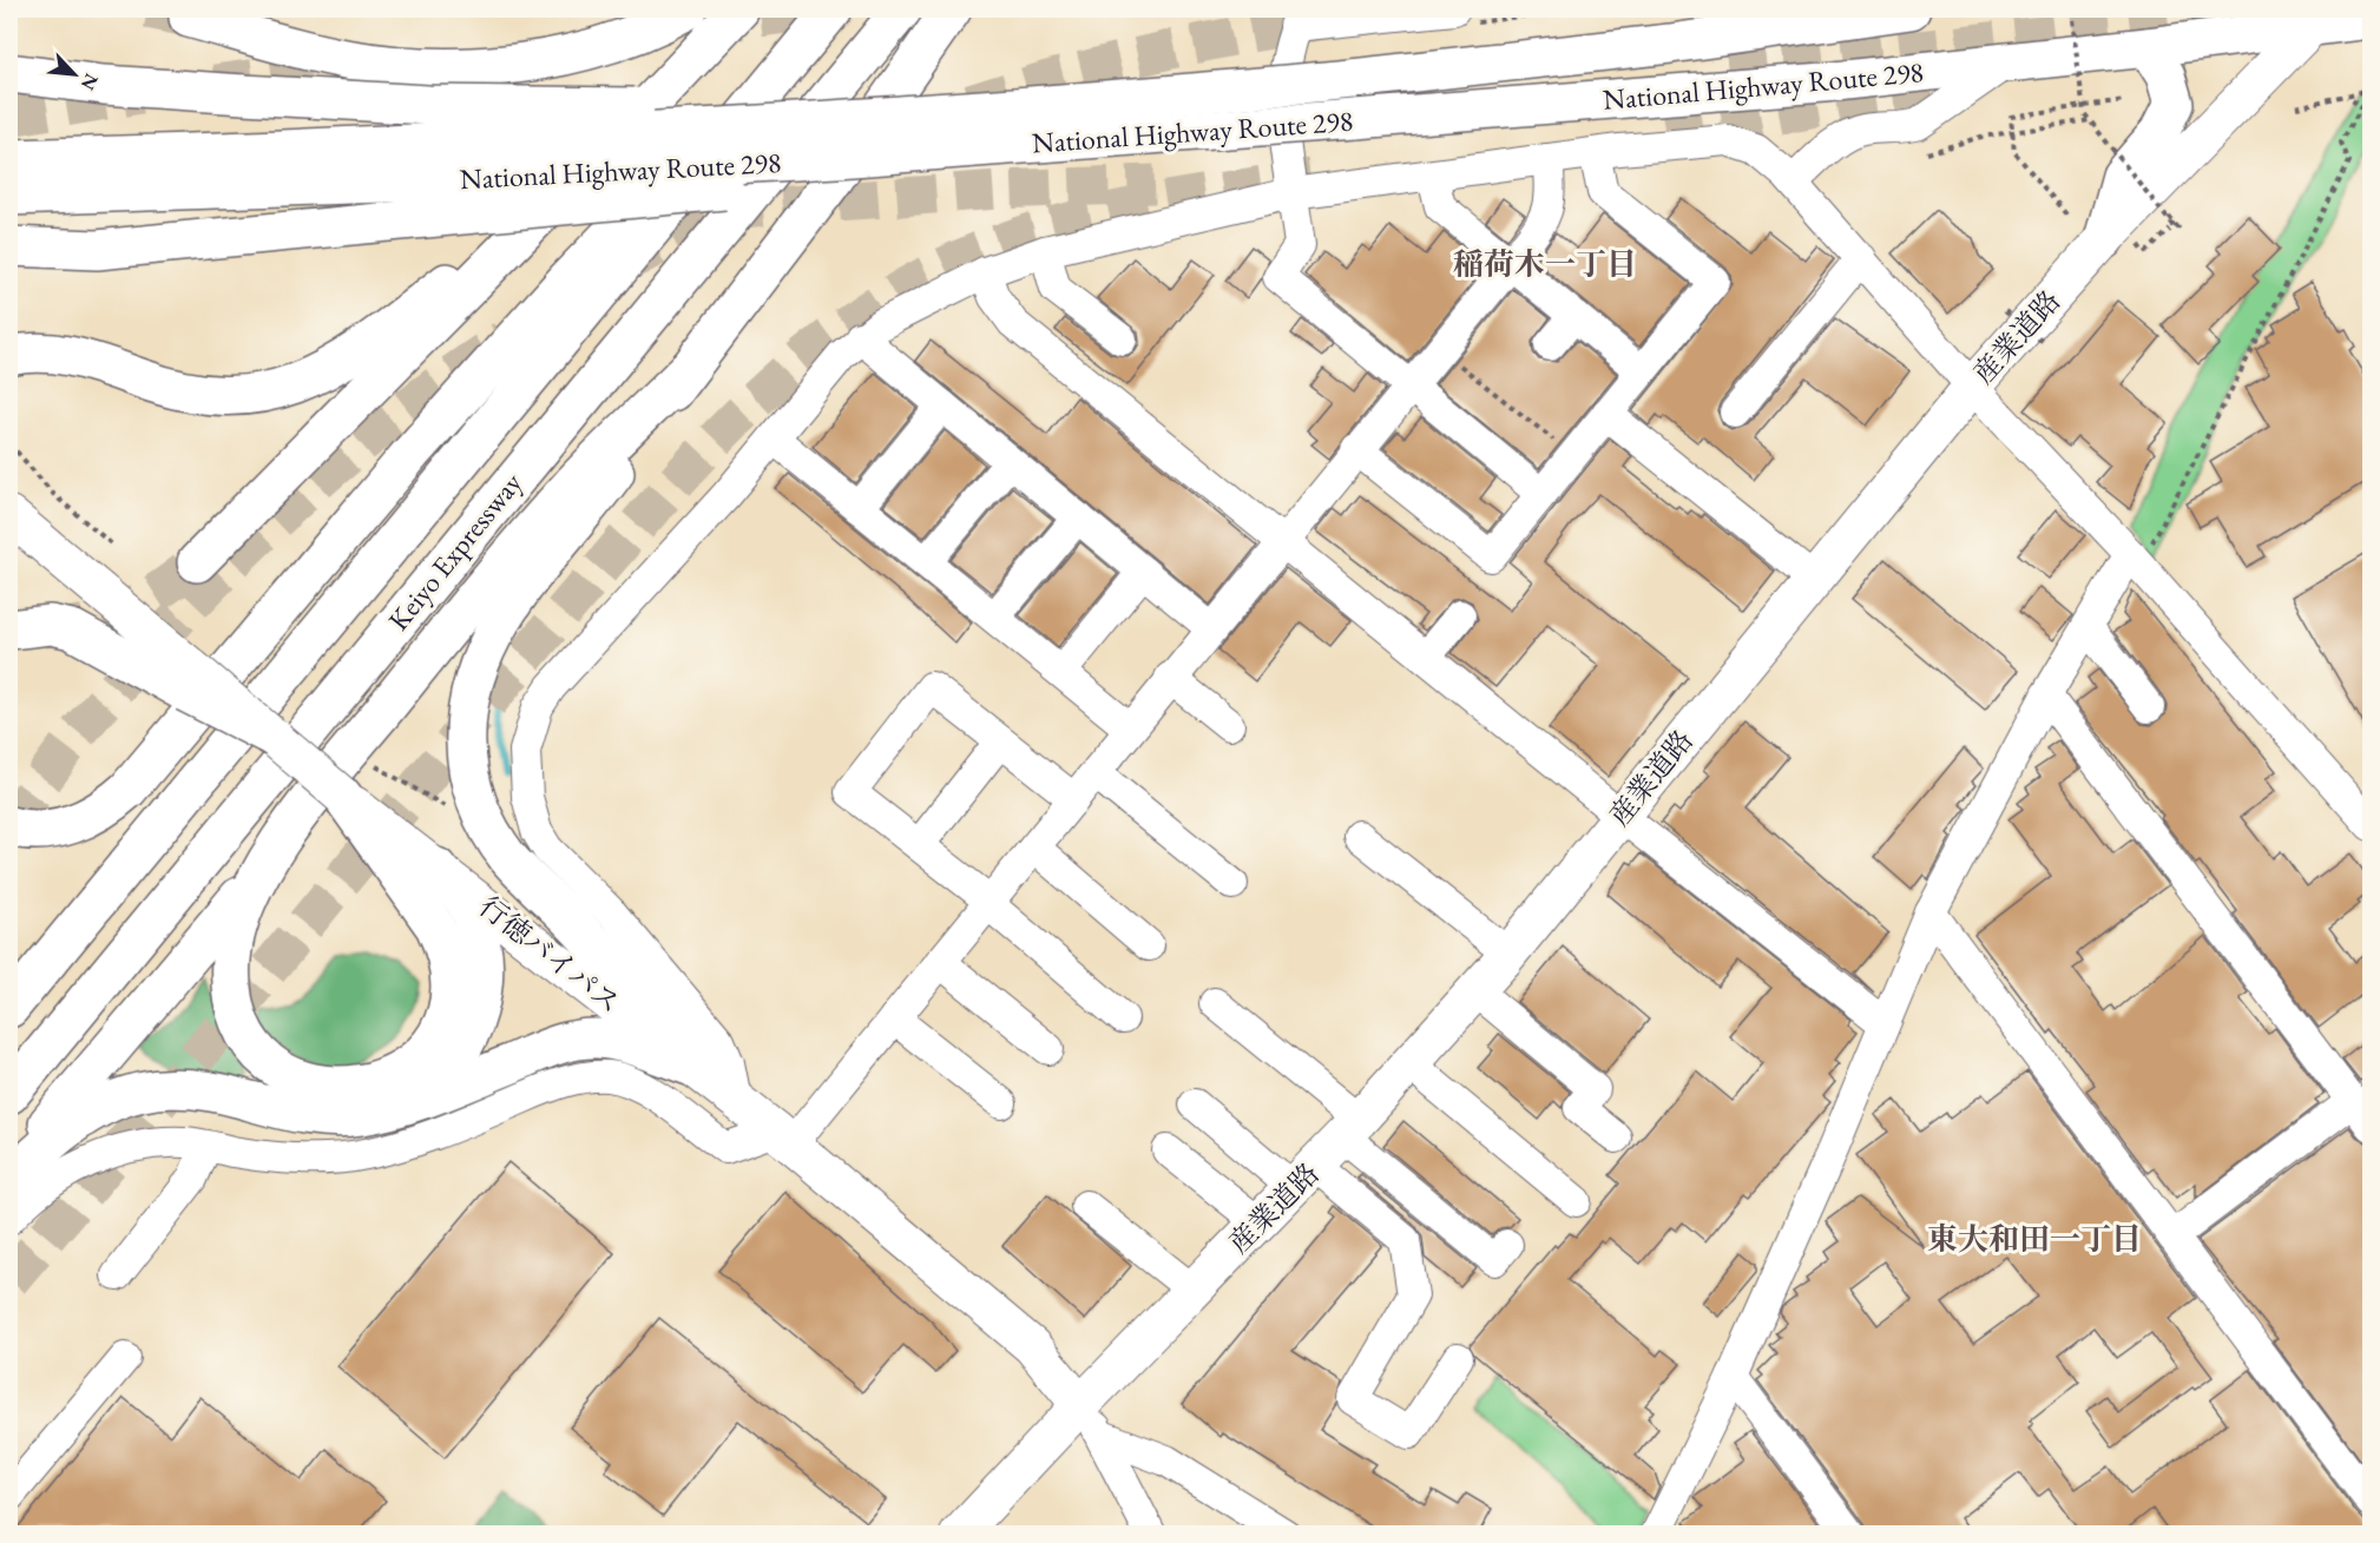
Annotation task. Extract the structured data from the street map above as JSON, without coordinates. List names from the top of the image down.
{
  "streets": {
    "highway": ["National Highway Route 298", "Keiyo Expressway"],
    "main road": ["産業道路", "行徳バイパス"]
  },
  "crossings": [
    ["National Highway Route 298", "産業道路"],
    ["産業道路", "行徳バイパス"]
  ],
  "districts": ["稲荷木一丁目", "東大和田一丁目"],
  "north": "bottom right"
}
